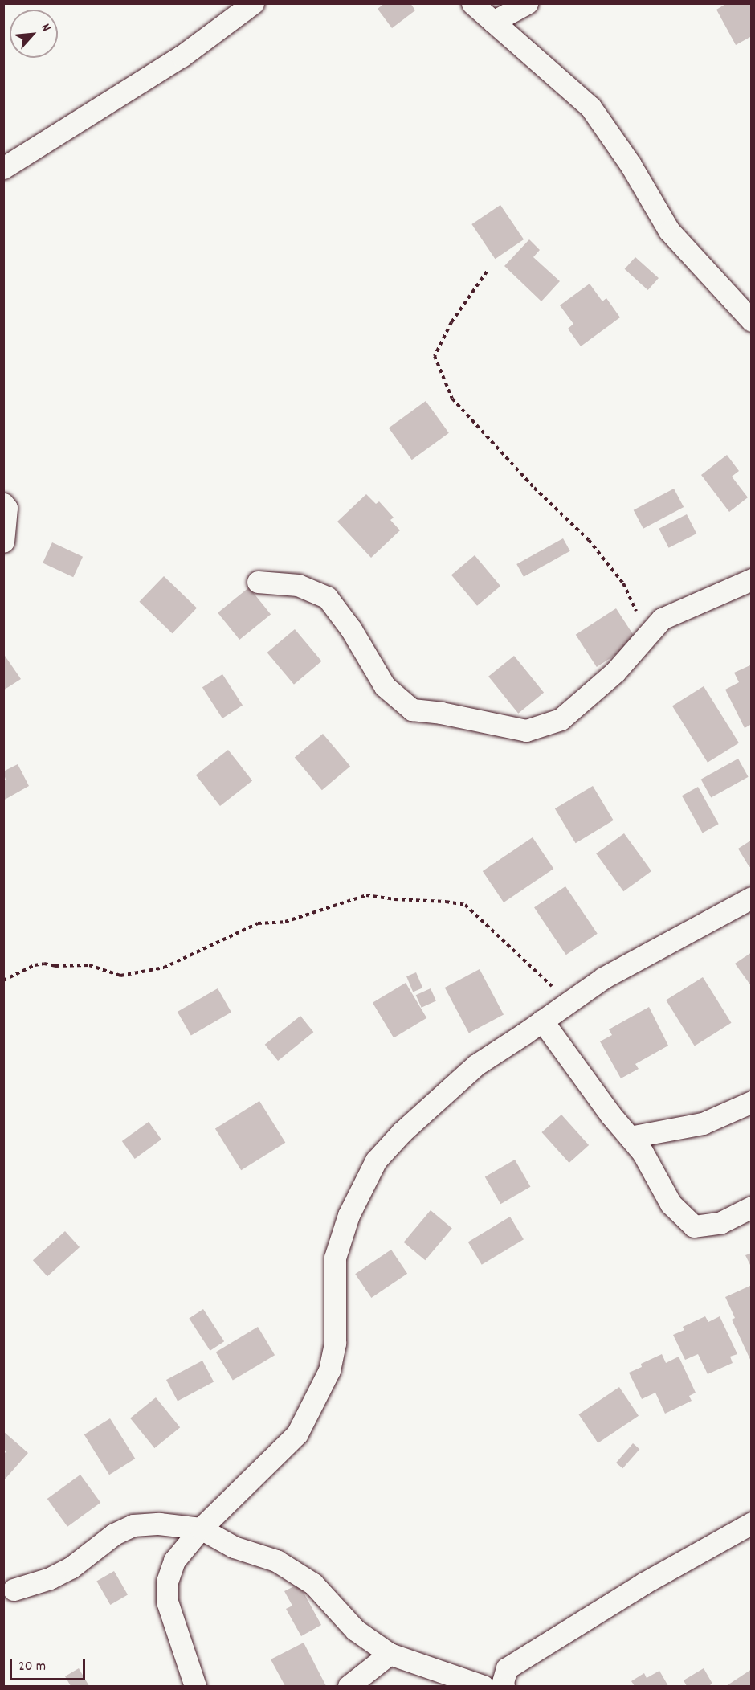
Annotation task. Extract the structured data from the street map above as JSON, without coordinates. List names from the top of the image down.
{
  "scale_bar": "20 m",
  "north": "top right"
}
